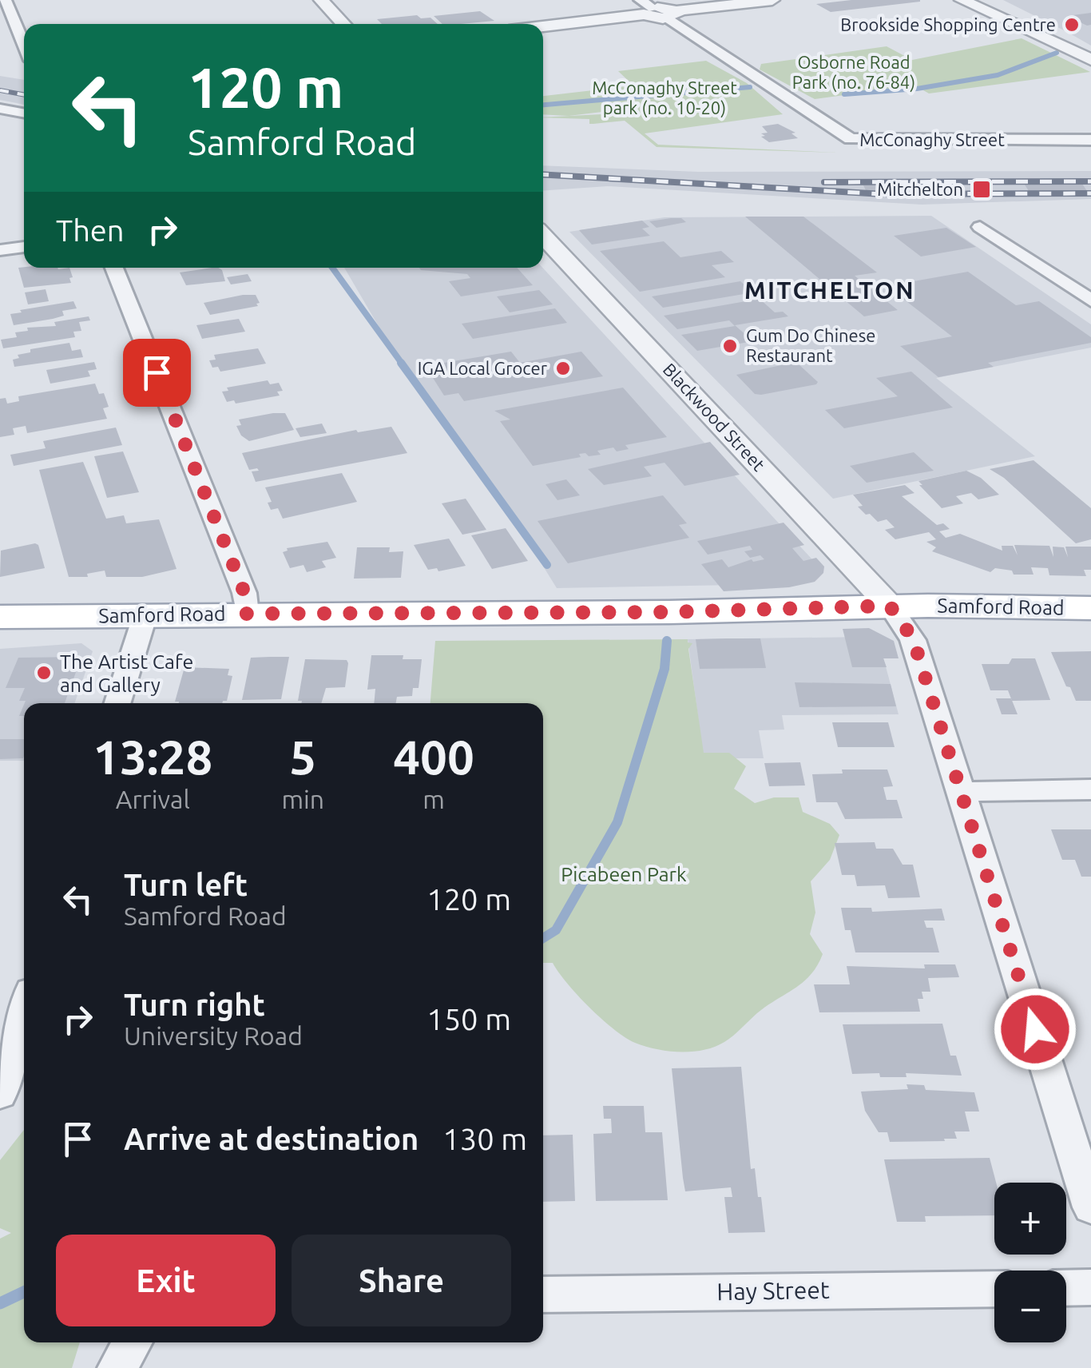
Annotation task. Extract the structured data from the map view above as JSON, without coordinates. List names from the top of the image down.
{
  "streets": {
    "main road": ["Samford Road"],
    "street": ["McConaghy Street", "Blackwood Street", "Hay Street"]
  },
  "crossings": [
    ["Blackwood Street", "Samford Road"]
  ],
  "districts": ["MITCHELTON"],
  "parks": ["Osborne Road Park (no. 76-84)", "McConaghy Street park (no. 10-20)", "Picabeen Park"],
  "places": {
    "other": [
      "Brookside Shopping Centre",
      "Gum Do Chinese Restaurant",
      "IGA Local Grocer",
      "The Artist Cafe and Gallery"
    ],
    "transit": ["Mitchelton"]
  },
  "page": {
    "turn": ["120 m", "Samford Road"],
    "then": "Then",
    "eta": [
      "13:28",
      "Arrival",
      "5",
      "min",
      "400",
      "m"
    ],
    "list": [
      {
        "name": "Turn left",
        "note": "Samford Road",
        "value": "120 m"
      },
      {
        "name": "Turn right",
        "note": "University Road",
        "value": "150 m"
      },
      {
        "name": "Arrive at destination",
        "value": "130 m"
      }
    ],
    "map_buttons": ["+", "−"],
    "buttons": ["Exit", "Share"]
  }
}
